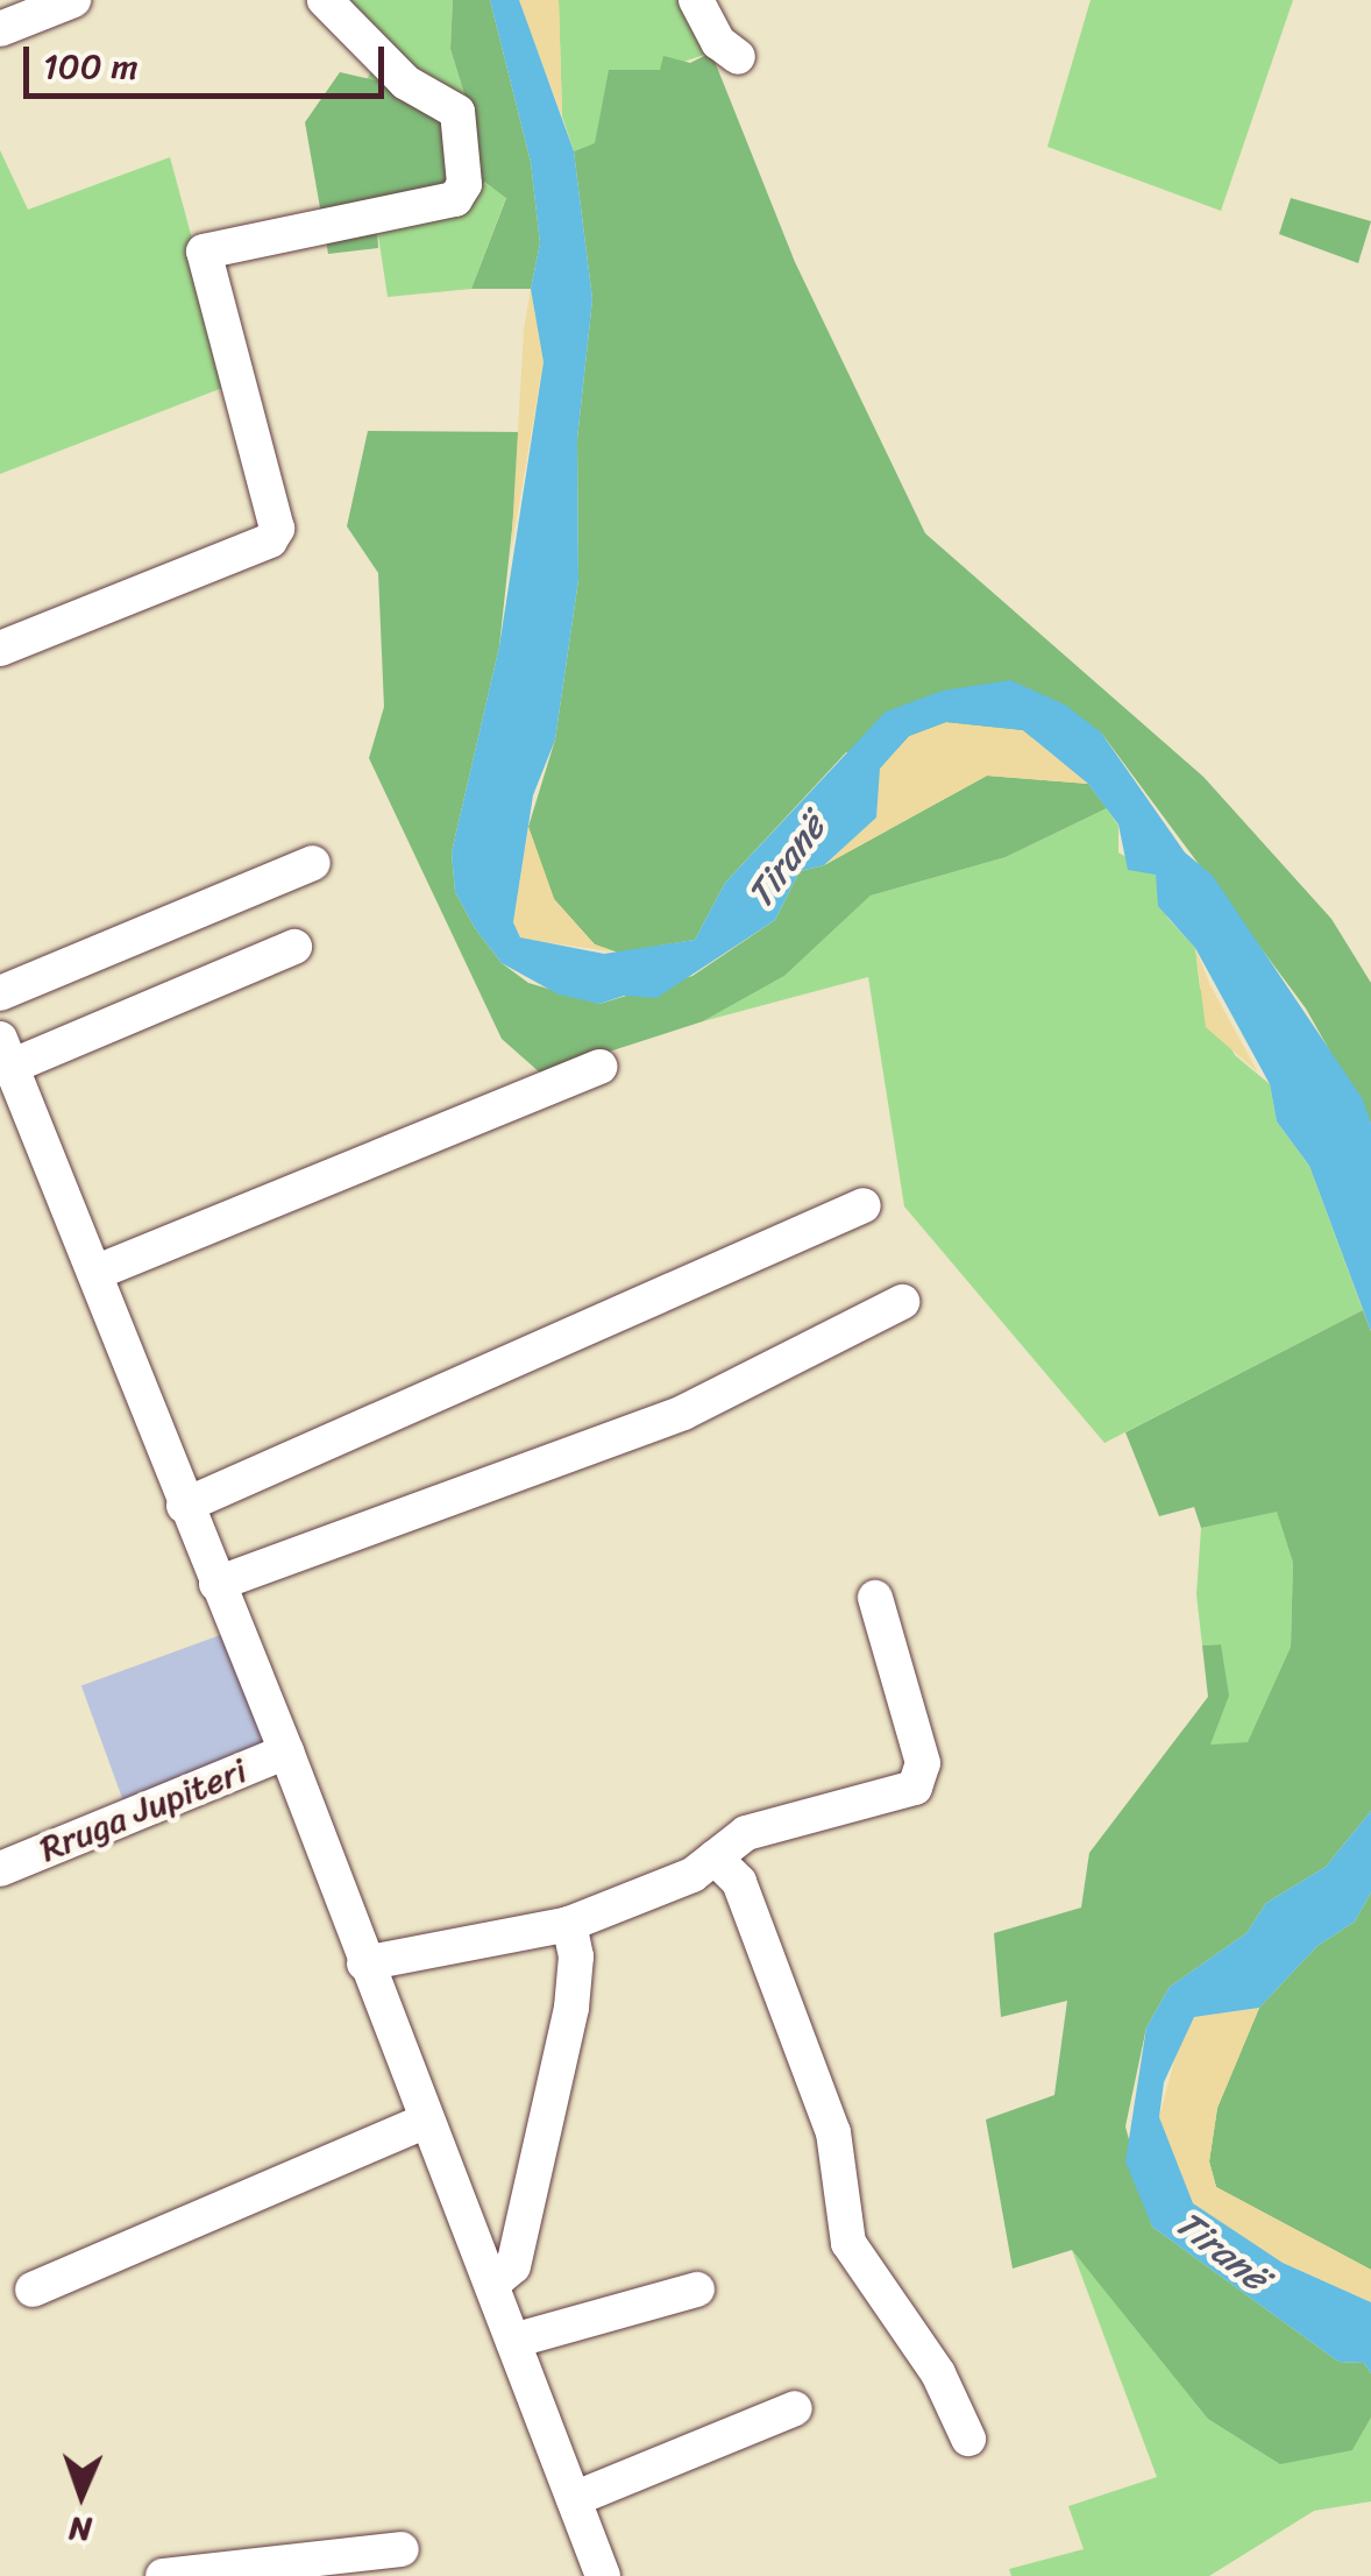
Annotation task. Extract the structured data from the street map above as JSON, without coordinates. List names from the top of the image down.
{
  "streets": {
    "street": ["Rruga Jupiteri"]
  },
  "water": ["Tiranë"],
  "scale_bar": "100 m",
  "north": "bottom"
}
